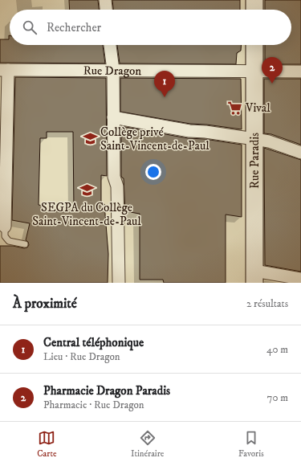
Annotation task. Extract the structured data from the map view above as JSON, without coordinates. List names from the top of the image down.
{
  "streets": {
    "main road": ["Rue Paradis"],
    "street": ["Rue Dragon"]
  },
  "crossings": [
    ["Rue Dragon", "Rue Paradis"]
  ],
  "places": {
    "supermarket": ["Vival"],
    "school or university": ["Collège privé Saint-Vincent-de-Paul", "SEGPA du Collège Saint-Vincent-de-Paul"]
  },
  "page": {
    "search": "Rechercher",
    "pins": ["2", "1"],
    "heading": ["À proximité", "2 résultats"],
    "list": [
      {
        "mark": "1",
        "name": "Central téléphonique",
        "note": "Lieu · Rue Dragon",
        "value": "40 m"
      },
      {
        "mark": "2",
        "name": "Pharmacie Dragon Paradis",
        "note": "Pharmacie · Rue Dragon",
        "value": "70 m"
      }
    ],
    "nav": ["Carte", "Itinéraire", "Favoris"]
  }
}
